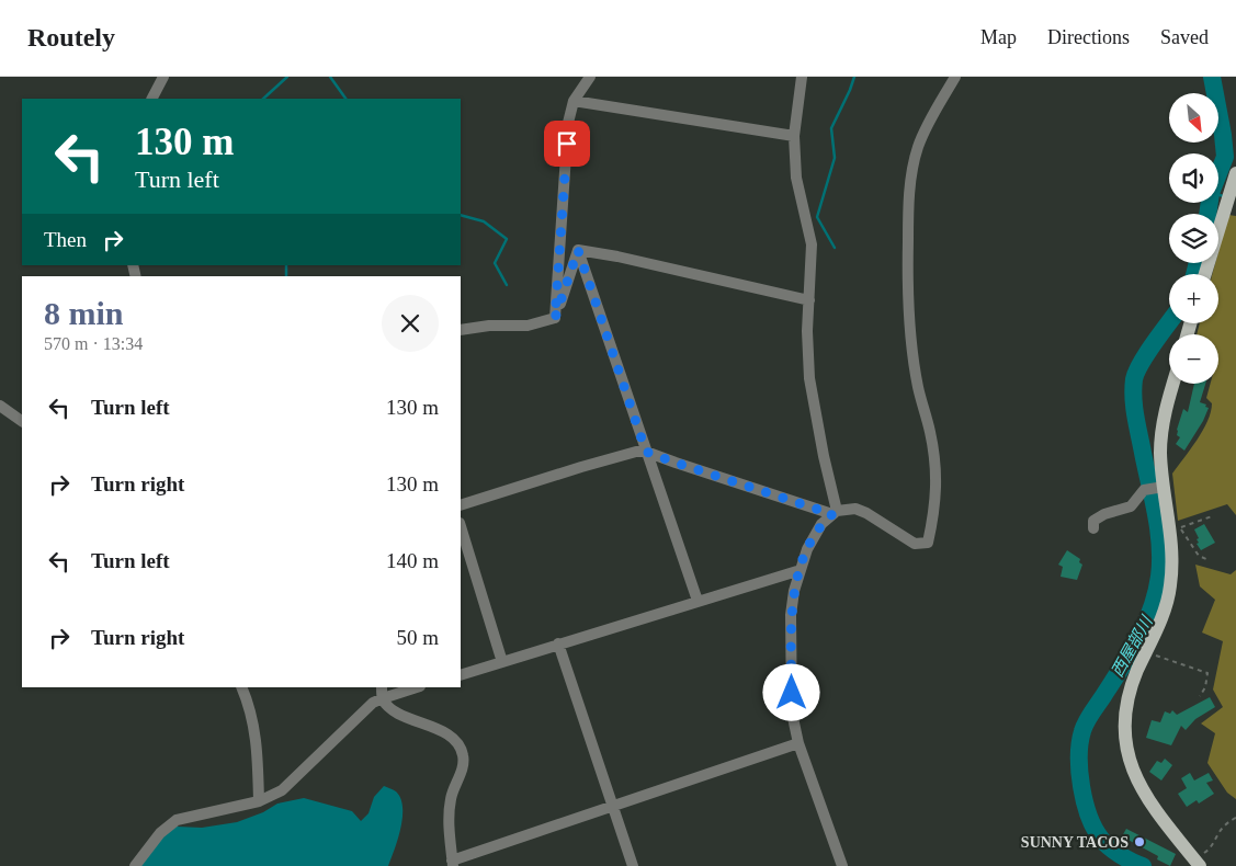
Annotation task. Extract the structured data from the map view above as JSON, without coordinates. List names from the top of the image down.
{
  "water": ["西屋部川"],
  "places": ["SUNNY TACOS"],
  "north": "bottom right",
  "page": {
    "header": "Routely",
    "nav": ["Map", "Directions", "Saved"],
    "map_buttons": ["+", "−"],
    "turn": ["130 m", "Turn left"],
    "then": "Then",
    "heading": ["8 min", "570 m · 13:34"],
    "list": [
      {
        "name": "Turn left",
        "value": "130 m"
      },
      {
        "name": "Turn right",
        "value": "130 m"
      },
      {
        "name": "Turn left",
        "value": "140 m"
      },
      {
        "name": "Turn right",
        "value": "50 m"
      }
    ]
  }
}
